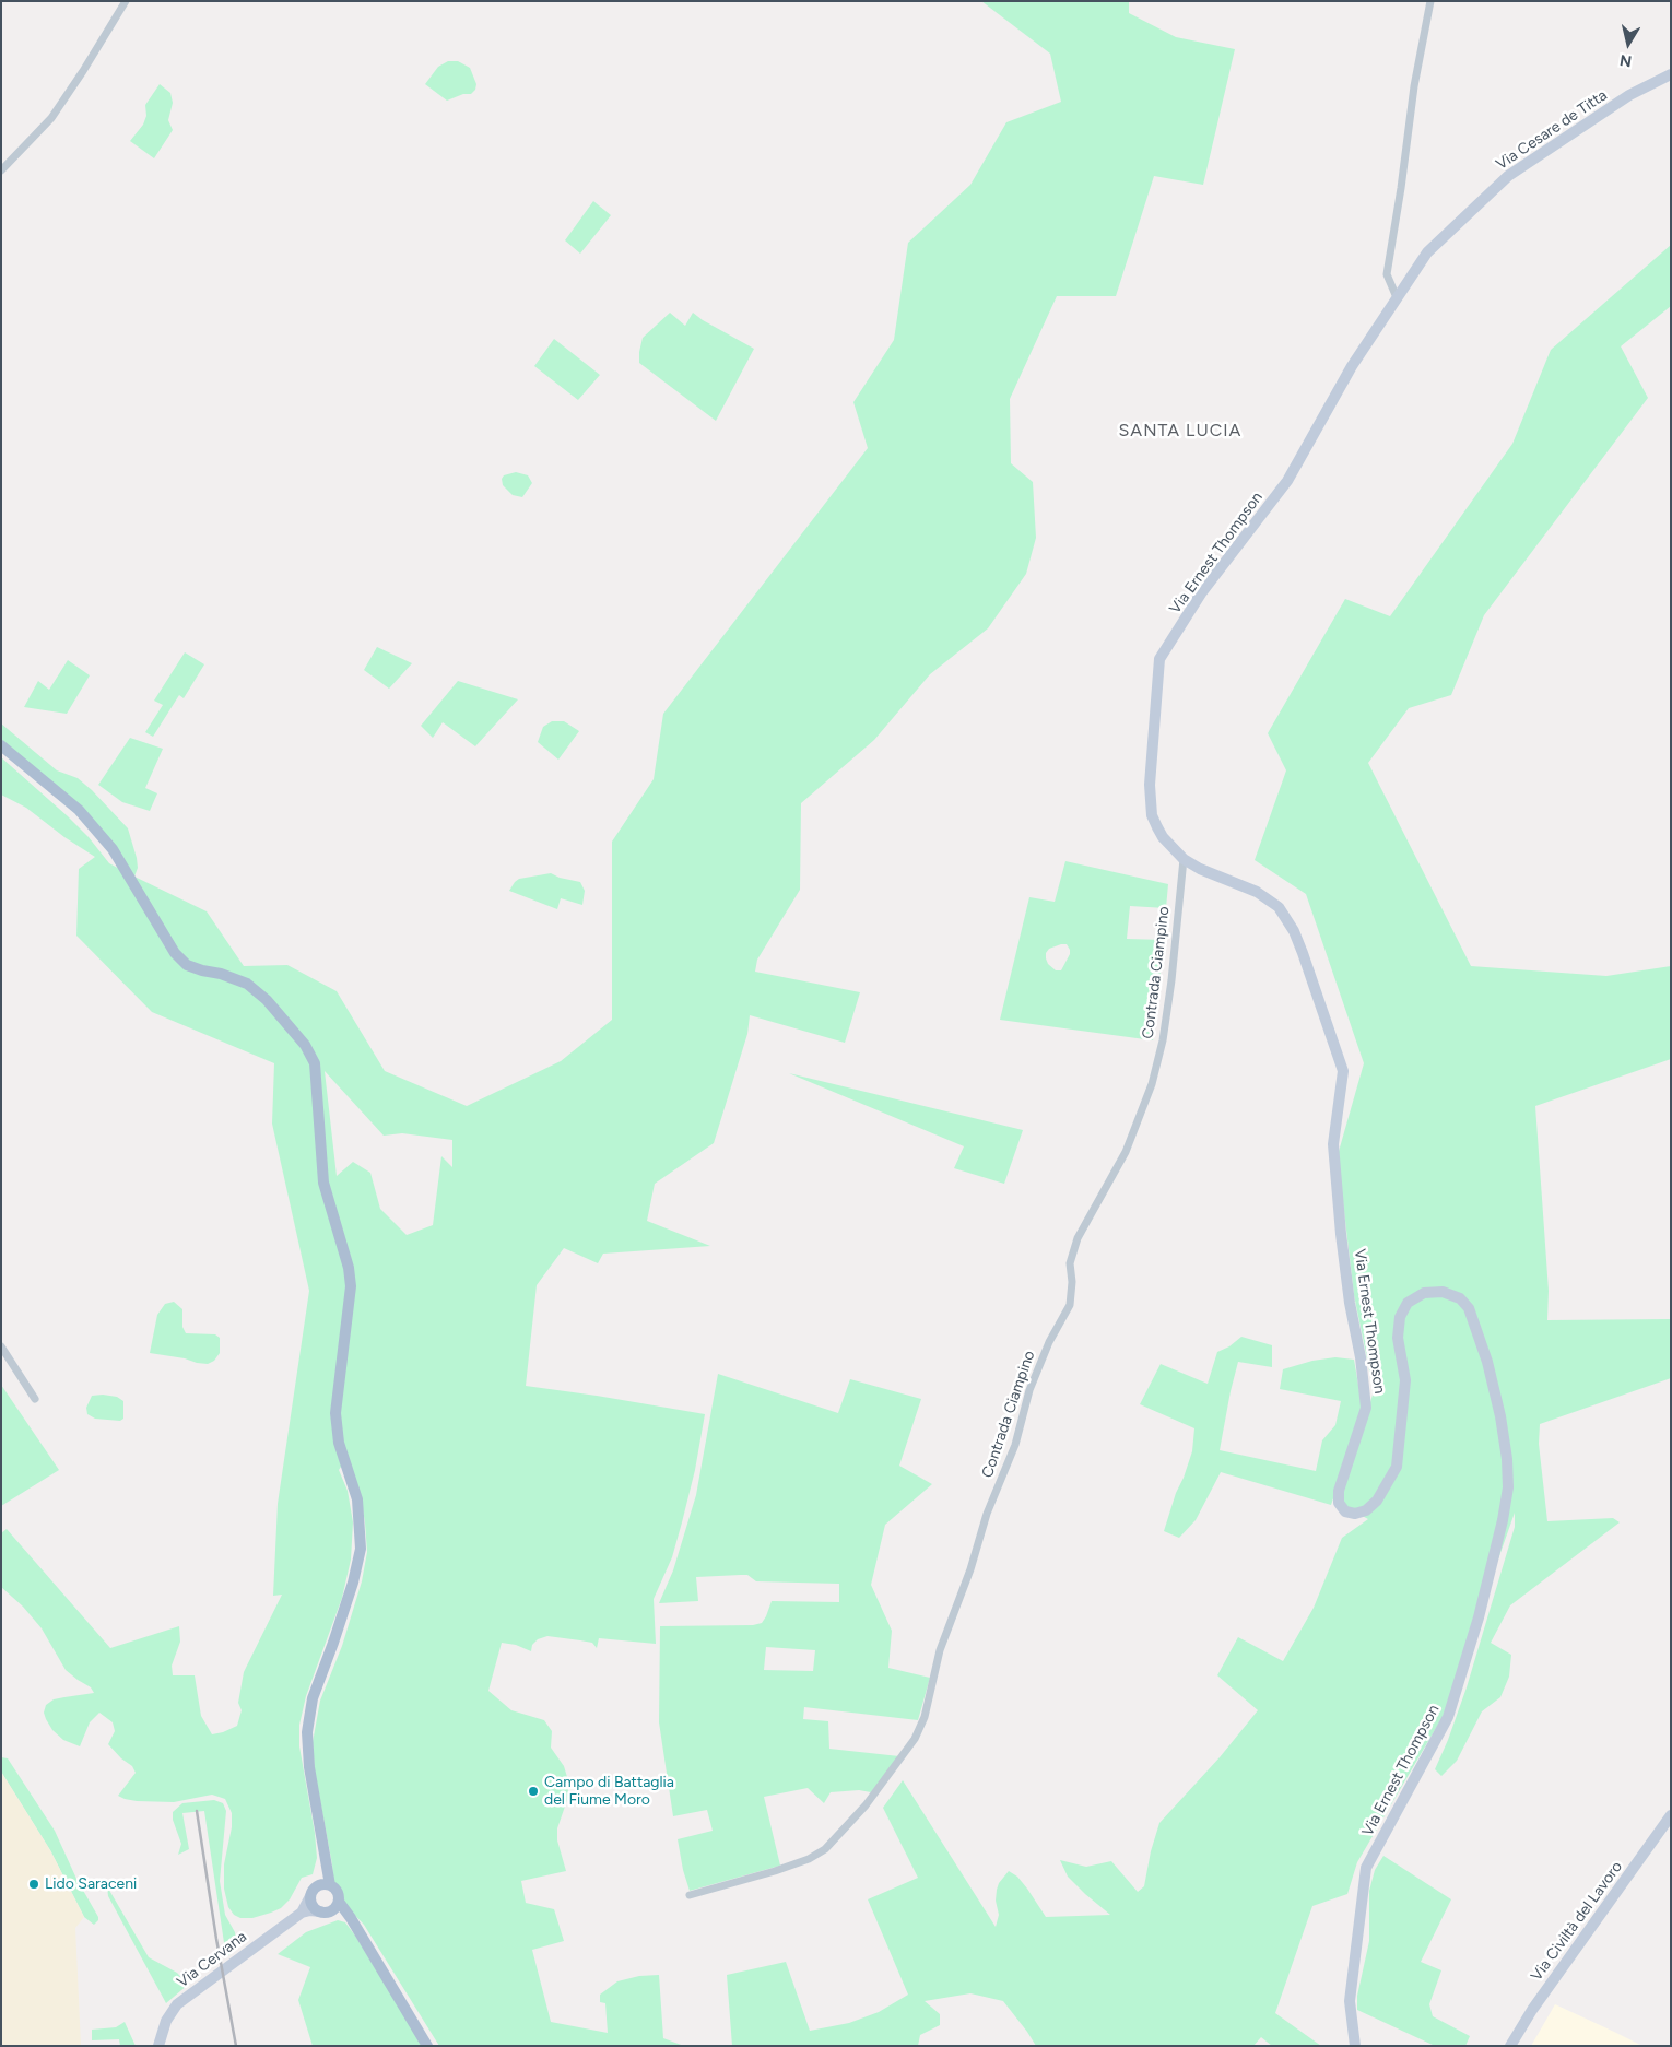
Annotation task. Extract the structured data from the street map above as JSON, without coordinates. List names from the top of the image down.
{
  "streets": {
    "street": [
      "Via Cesare de Titta",
      "Via Ernest Thompson",
      "Contrada Ciampino",
      "Via Civiltà del Lavoro",
      "Via Cervana"
    ]
  },
  "crossings": [
    ["Via Cesare de Titta", "Via Ernest Thompson"],
    ["Via Ernest Thompson", "Contrada Ciampino"]
  ],
  "districts": ["SANTA LUCIA"],
  "places": ["Campo di Battaglia del Fiume Moro", "Lido Saraceni"],
  "north": "bottom"
}
